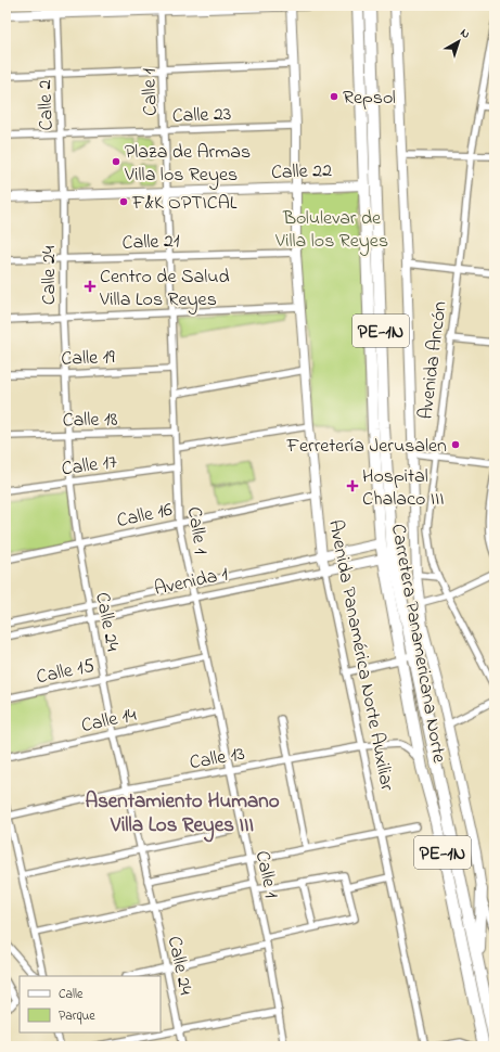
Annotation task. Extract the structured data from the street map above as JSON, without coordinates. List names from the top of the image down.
{
  "streets": {
    "highway": ["PE-1N", "Carretera Panamericana Norte"],
    "street": [
      "Calle 1",
      "Calle 2",
      "Calle 23",
      "Calle 22",
      "Calle 21",
      "Calle 24",
      "Calle 19",
      "Avenida Ancón",
      "Calle 18",
      "Calle 17",
      "Calle 16",
      "Avenida 1",
      "Avenida Panamérica Norte Auxiliar",
      "Calle 15",
      "Calle 14",
      "Calle 13"
    ]
  },
  "crossings": [
    ["Calle 1", "Calle 23"],
    ["Calle 1", "Calle 22"],
    ["Calle 1", "Calle 21"],
    ["Calle 1", "Calle 19"],
    ["Calle 1", "Calle 18"],
    ["Calle 1", "Calle 17"],
    ["Calle 1", "Calle 16"],
    ["Calle 1", "Avenida 1"],
    ["Calle 1", "Calle 15"],
    ["Calle 1", "Calle 14"],
    ["Calle 1", "Calle 13"],
    ["Calle 2", "Calle 23"],
    ["Calle 2", "Calle 22"],
    ["Calle 2", "Calle 24"],
    ["Calle 23", "Avenida Panamérica Norte Auxiliar"],
    ["Calle 22", "Calle 24"],
    ["Calle 22", "Carretera Panamericana Norte"],
    ["Calle 22", "Avenida Panamérica Norte Auxiliar"],
    ["Calle 21", "Calle 24"],
    ["Calle 21", "Avenida Panamérica Norte Auxiliar"],
    ["Calle 24", "Calle 19"],
    ["Calle 24", "Calle 18"],
    ["Calle 24", "Calle 17"],
    ["Calle 24", "Calle 16"],
    ["Calle 24", "Avenida 1"],
    ["Calle 24", "Calle 15"],
    ["Calle 24", "Calle 14"],
    ["Calle 24", "Calle 13"],
    ["Calle 16", "Avenida Panamérica Norte Auxiliar"],
    ["Avenida 1", "Carretera Panamericana Norte"],
    ["Avenida 1", "Avenida Panamérica Norte Auxiliar"],
    ["Carretera Panamericana Norte", "Calle 13"],
    ["Avenida Panamérica Norte Auxiliar", "Calle 13"]
  ],
  "districts": ["Asentamiento Humano Villa Los Reyes III"],
  "parks": ["Bolulevar de Villa los Reyes"],
  "places": {
    "other": [
      "Repsol",
      "Plaza de Armas Villa los Reyes",
      "F&K OPTICAL",
      "Ferretería Jerusalen"
    ],
    "health": ["Centro de Salud Villa Los Reyes", "Hospital Chalaco III"]
  },
  "legend": ["Calle", "Parque"],
  "north": "top right"
}
